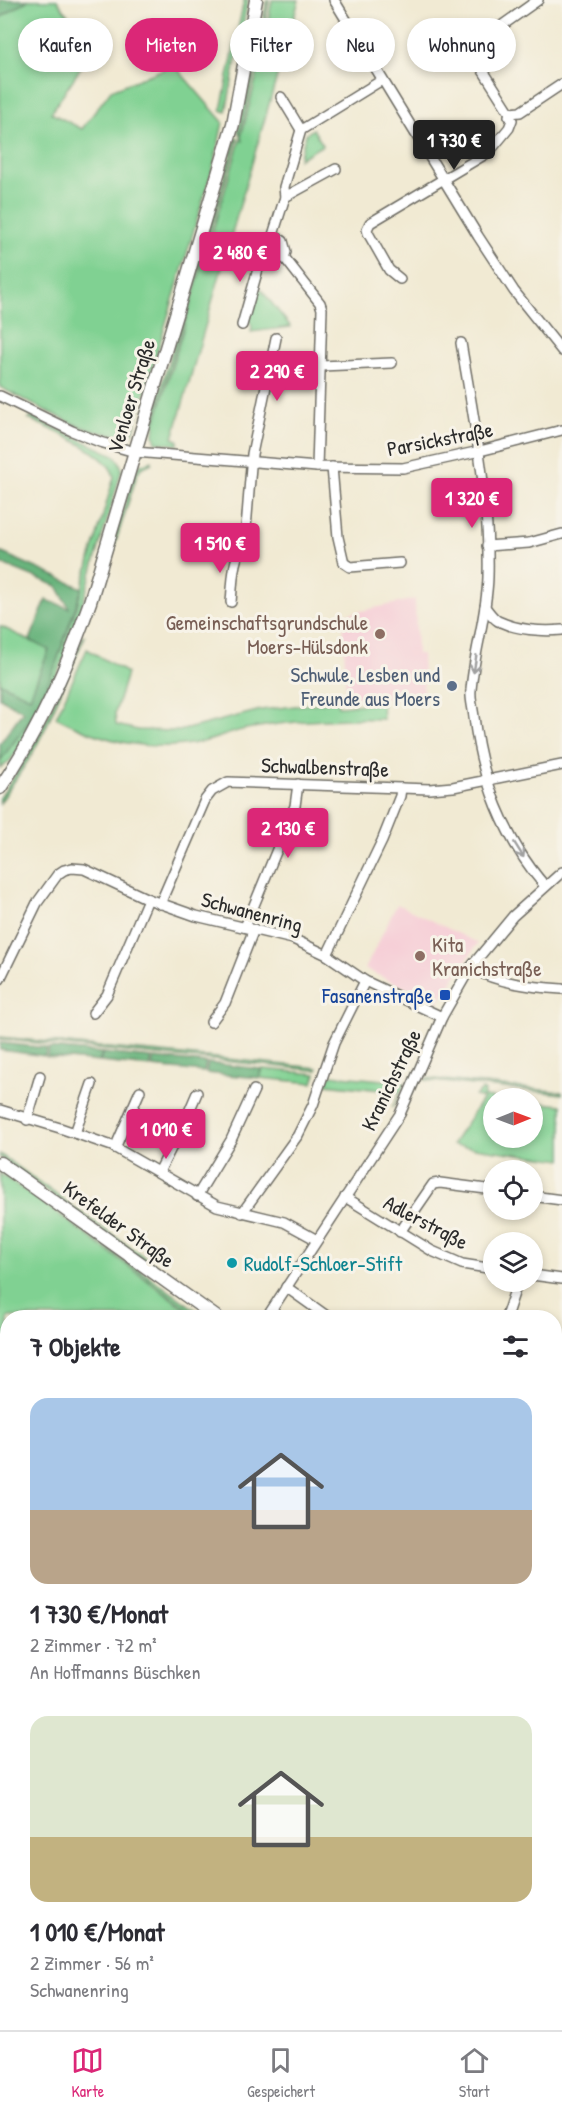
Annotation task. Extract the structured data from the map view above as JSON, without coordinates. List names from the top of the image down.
{
  "streets": {
    "main road": ["Venloer Straße", "Krefelder Straße"],
    "street": [
      "Parsickstraße",
      "Schwalbenstraße",
      "Schwanenring",
      "Kranichstraße",
      "Adlerstraße"
    ]
  },
  "crossings": [
    ["Venloer Straße", "Parsickstraße"],
    ["Schwalbenstraße", "Schwanenring"],
    ["Schwanenring", "Kranichstraße"],
    ["Kranichstraße", "Adlerstraße"]
  ],
  "places": {
    "other": [
      "Gemeinschaftsgrundschule Moers-Hülsdonk",
      "Schwule, Lesben und Freunde aus Moers",
      "Kita Kranichstraße",
      "Rudolf-Schloer-Stift"
    ],
    "transit": ["Fasanenstraße"]
  },
  "north": "right",
  "page": {
    "chip": [
      "Kaufen",
      "Mieten",
      "Filter",
      "Neu",
      "Wohnung"
    ],
    "price": [
      "1 730 €",
      "2 480 €",
      "2 290 €",
      "1 320 €",
      "1 510 €",
      "2 130 €",
      "1 010 €"
    ],
    "heading": "7 Objekte",
    "list": [
      {
        "name": "1 730 €/Monat",
        "note": "2 Zimmer · 72 m² · An Hoffmanns Büschken"
      },
      {
        "name": "1 010 €/Monat",
        "note": "2 Zimmer · 56 m² · Schwanenring"
      }
    ],
    "tabs": ["Karte", "Gespeichert", "Start"]
  }
}
